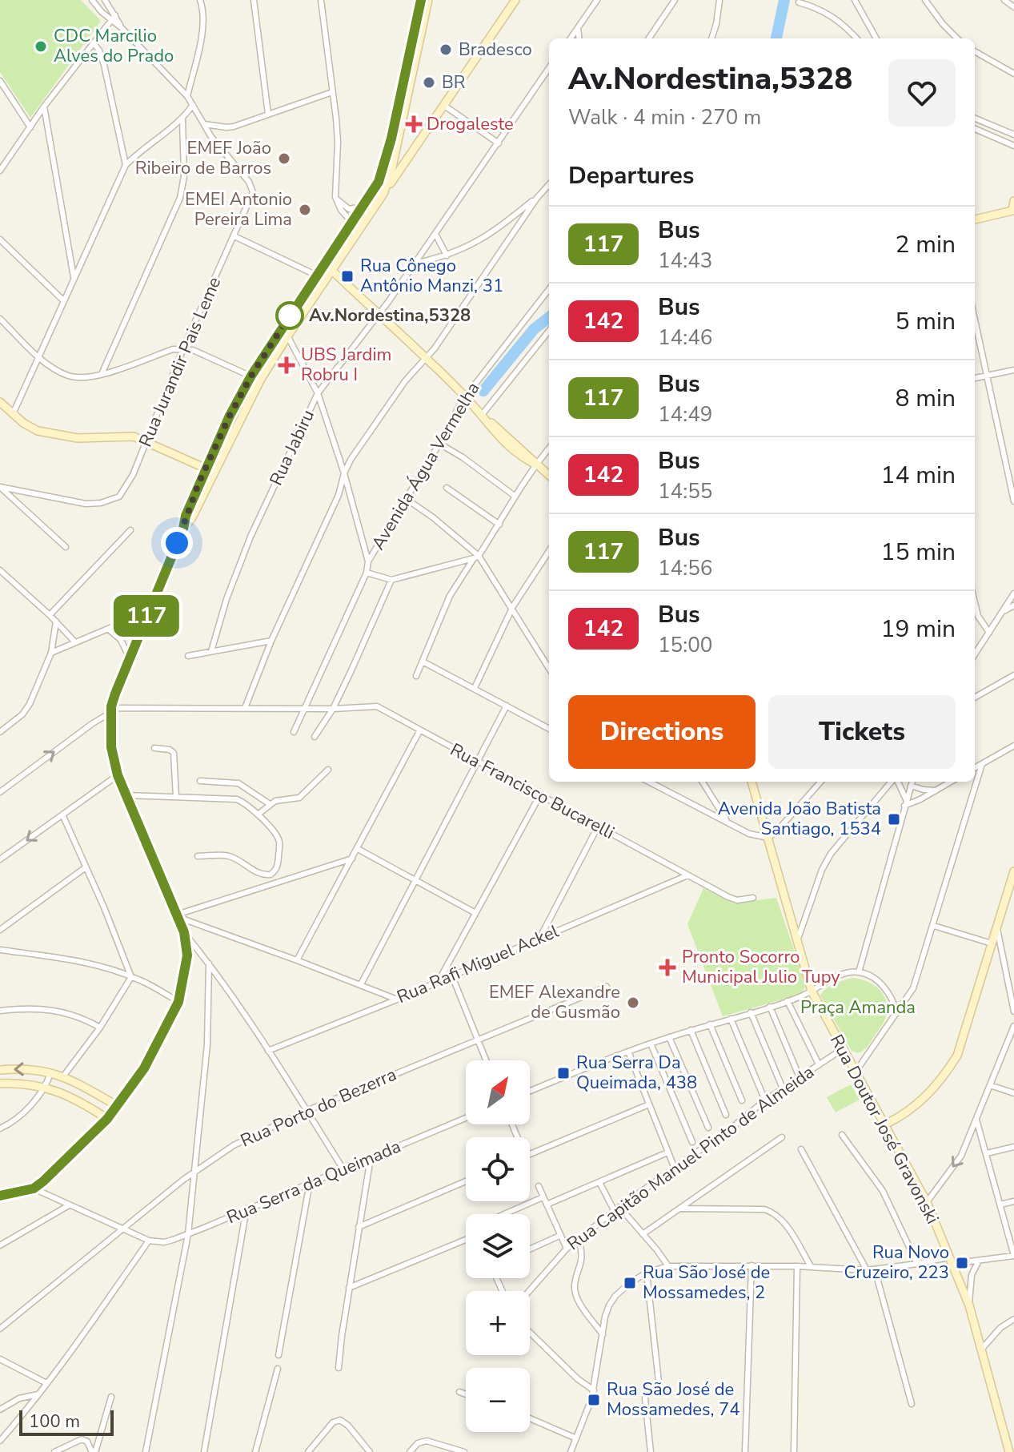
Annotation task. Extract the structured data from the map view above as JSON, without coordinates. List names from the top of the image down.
{
  "streets": {
    "street": [
      "Rua Jurandir Pais Leme",
      "Rua Jabiru",
      "Avenida Água Vermelha",
      "Rua Francisco Bucarelli",
      "Rua Rafi Miguel Ackel",
      "Rua Porto do Bezerra",
      "Rua Doutor José Gravonski",
      "Rua Capitão Manuel Pinto de Almeida",
      "Rua Serra da Queimada"
    ]
  },
  "crossings": [
    ["Avenida Água Vermelha", "Rua Francisco Bucarelli"],
    ["Rua Francisco Bucarelli", "Rua Rafi Miguel Ackel"],
    ["Rua Doutor José Gravonski", "Rua Capitão Manuel Pinto de Almeida"]
  ],
  "parks": ["Praça Amanda"],
  "places": {
    "other": [
      "CDC Marcilio Alves do Prado",
      "Bradesco",
      "BR",
      "EMEF João Ribeiro de Barros",
      "EMEI Antonio Pereira Lima",
      "Av.Nordestina,5328",
      "EMEF Alexandre de Gusmão"
    ],
    "health": ["Drogaleste", "UBS Jardim Robru I", "Pronto Socorro Municipal Julio Tupy"],
    "transit": [
      "Rua Cônego Antônio Manzi, 31",
      "Avenida João Batista Santiago, 1534",
      "Rua Serra Da Queimada, 438",
      "Rua Novo Cruzeiro, 223",
      "Rua São José de Mossamedes, 2",
      "Rua São José de Mossamedes, 74"
    ]
  },
  "lines": ["bus line 117"],
  "scale_bar": "100 m",
  "north": "top right",
  "page": {
    "on_map": "117",
    "heading": [
      ["Av.Nordestina,5328", "Walk · 4 min · 270 m"],
      "Departures"
    ],
    "list": [
      {
        "mark": "117",
        "name": "Bus",
        "note": "14:43",
        "value": "2 min"
      },
      {
        "mark": "142",
        "name": "Bus",
        "note": "14:46",
        "value": "5 min"
      },
      {
        "mark": "117",
        "name": "Bus",
        "note": "14:49",
        "value": "8 min"
      },
      {
        "mark": "142",
        "name": "Bus",
        "note": "14:55",
        "value": "14 min"
      },
      {
        "mark": "117",
        "name": "Bus",
        "note": "14:56",
        "value": "15 min"
      },
      {
        "mark": "142",
        "name": "Bus",
        "note": "15:00",
        "value": "19 min"
      }
    ],
    "buttons": ["Directions", "Tickets"],
    "map_buttons": ["+", "−"],
    "scale": "100 m"
  }
}
